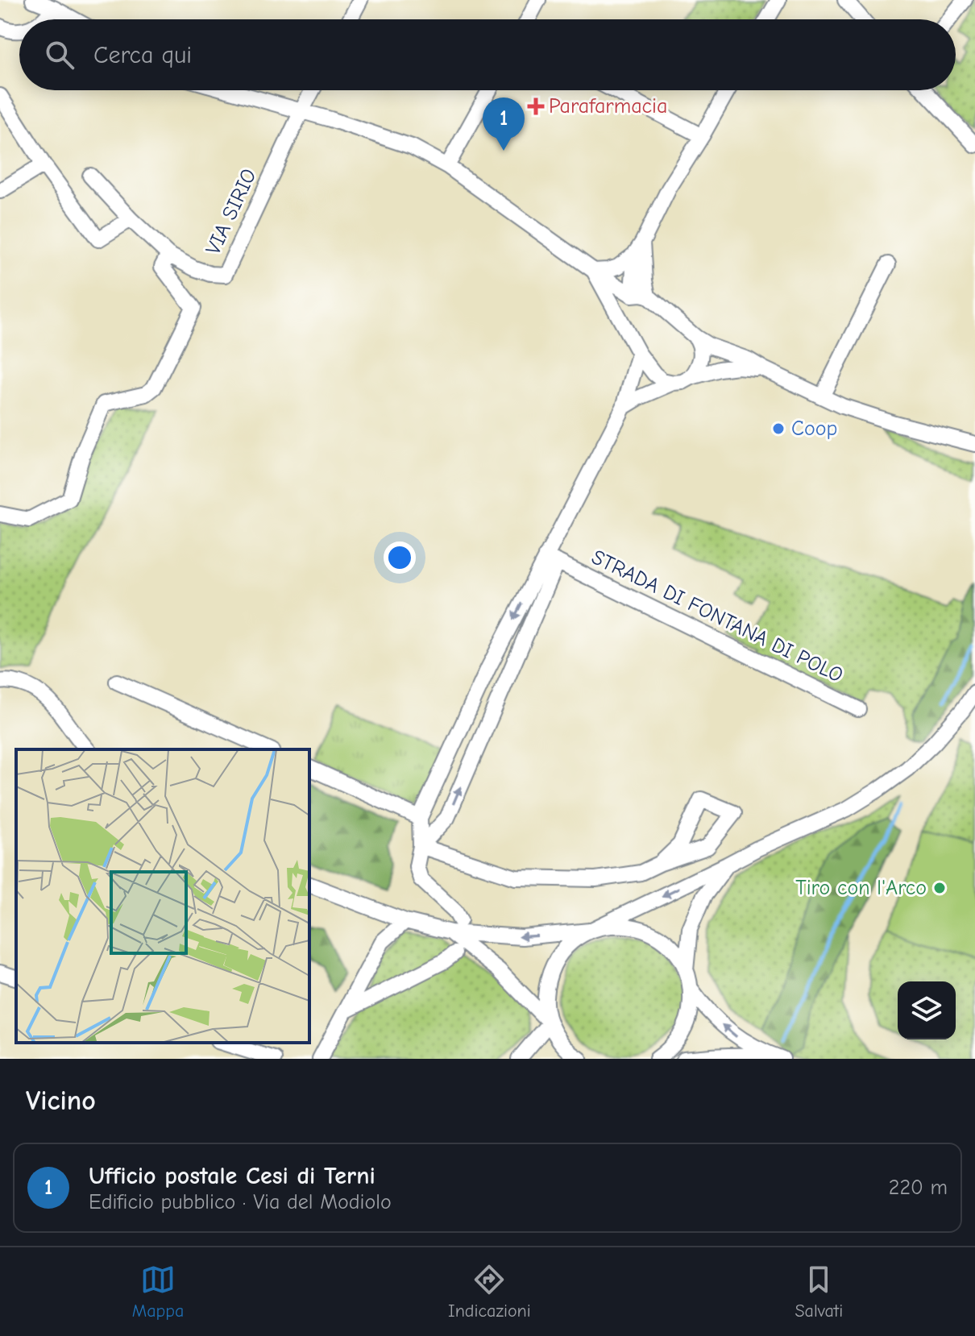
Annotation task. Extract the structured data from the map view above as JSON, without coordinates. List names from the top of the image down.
{
  "streets": {
    "street": ["VIA SIRIO", "STRADA DI FONTANA DI POLO"]
  },
  "places": {
    "health": ["Parafarmacia"],
    "other": ["Coop", "Tiro con l'Arco"]
  },
  "page": {
    "search": "Cerca qui",
    "pins": "1",
    "heading": "Vicino",
    "list": [
      {
        "mark": "1",
        "name": "Ufficio postale Cesi di Terni",
        "note": "Edificio pubblico · Via del Modiolo",
        "value": "220 m"
      }
    ],
    "nav": ["Mappa", "Indicazioni", "Salvati"]
  }
}
